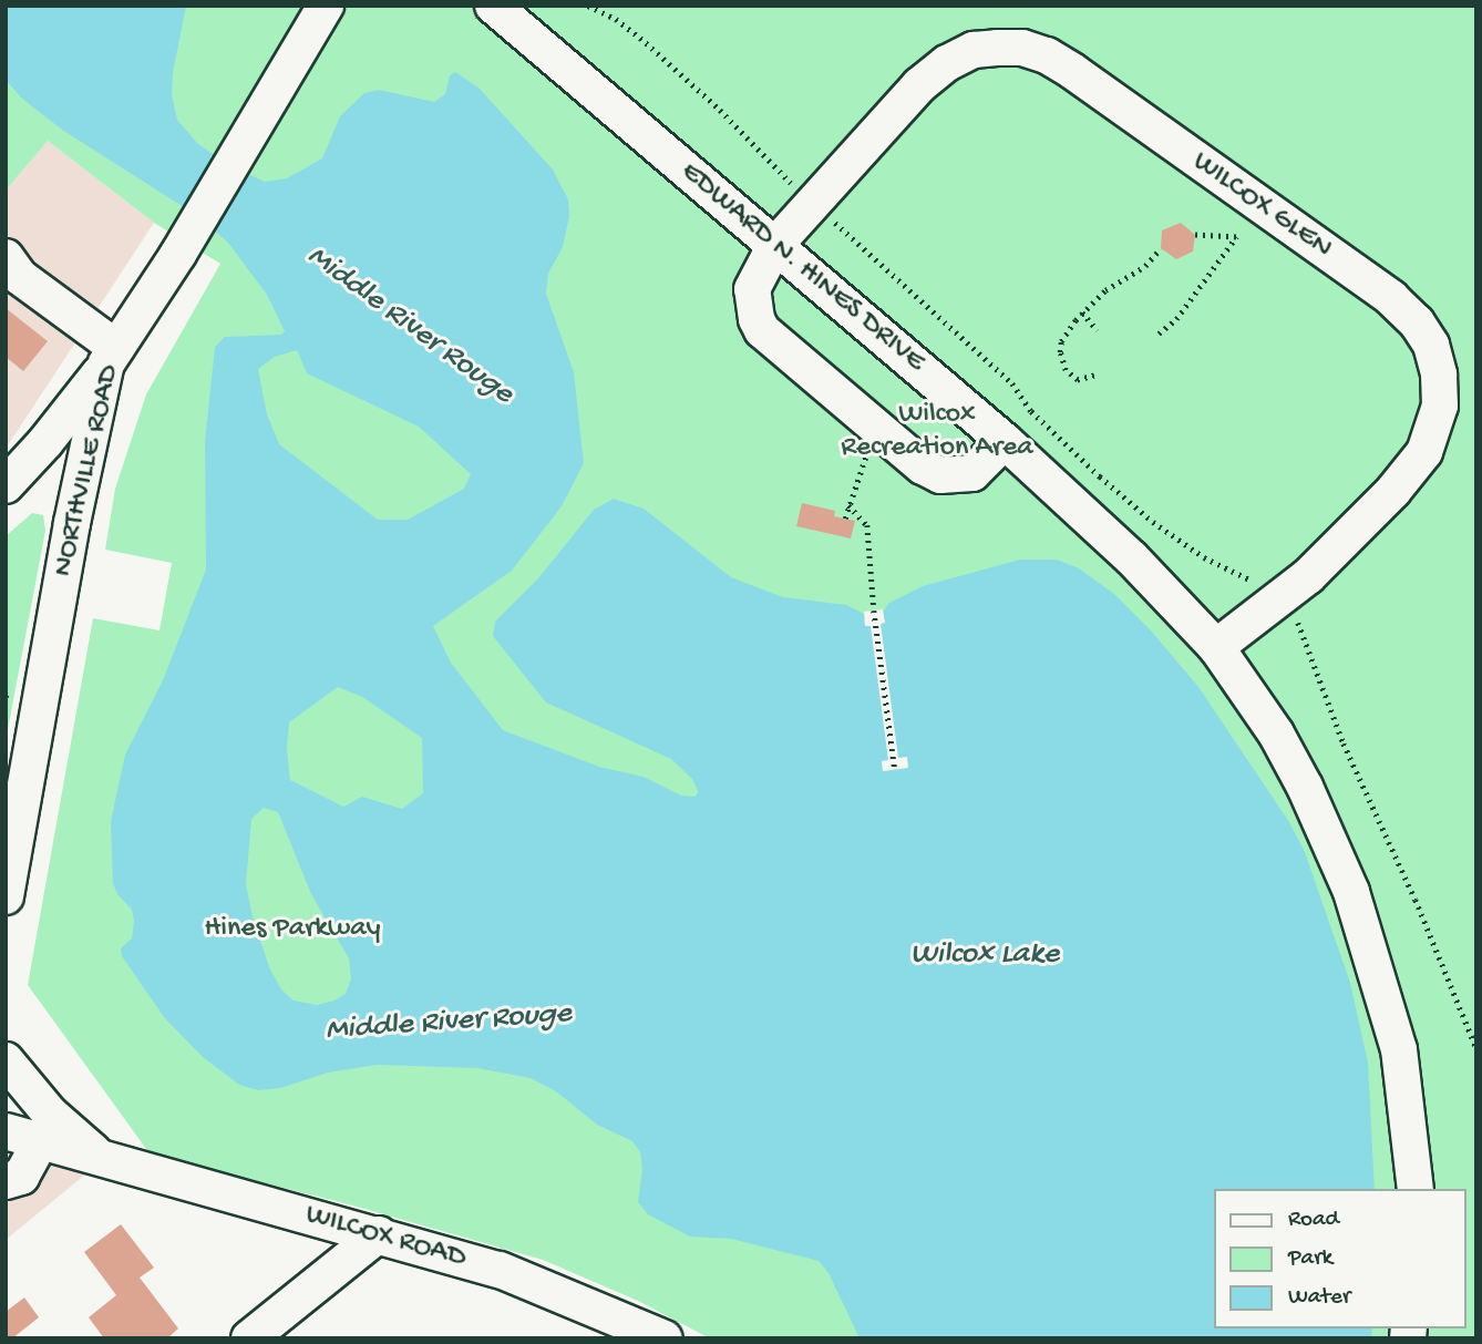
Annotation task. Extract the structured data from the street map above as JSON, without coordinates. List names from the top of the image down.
{
  "streets": {
    "street": [
      "WILCOX GLEN",
      "EDWARD N. HINES DRIVE",
      "NORTHVILLE ROAD",
      "WILCOX ROAD"
    ]
  },
  "crossings": [
    ["WILCOX GLEN", "EDWARD N. HINES DRIVE"]
  ],
  "water": ["Middle River Rouge", "Wilcox Lake"],
  "parks": ["Wilcox Recreation Area", "Hines Parkway"],
  "legend": ["Road", "Park", "Water"]
}
